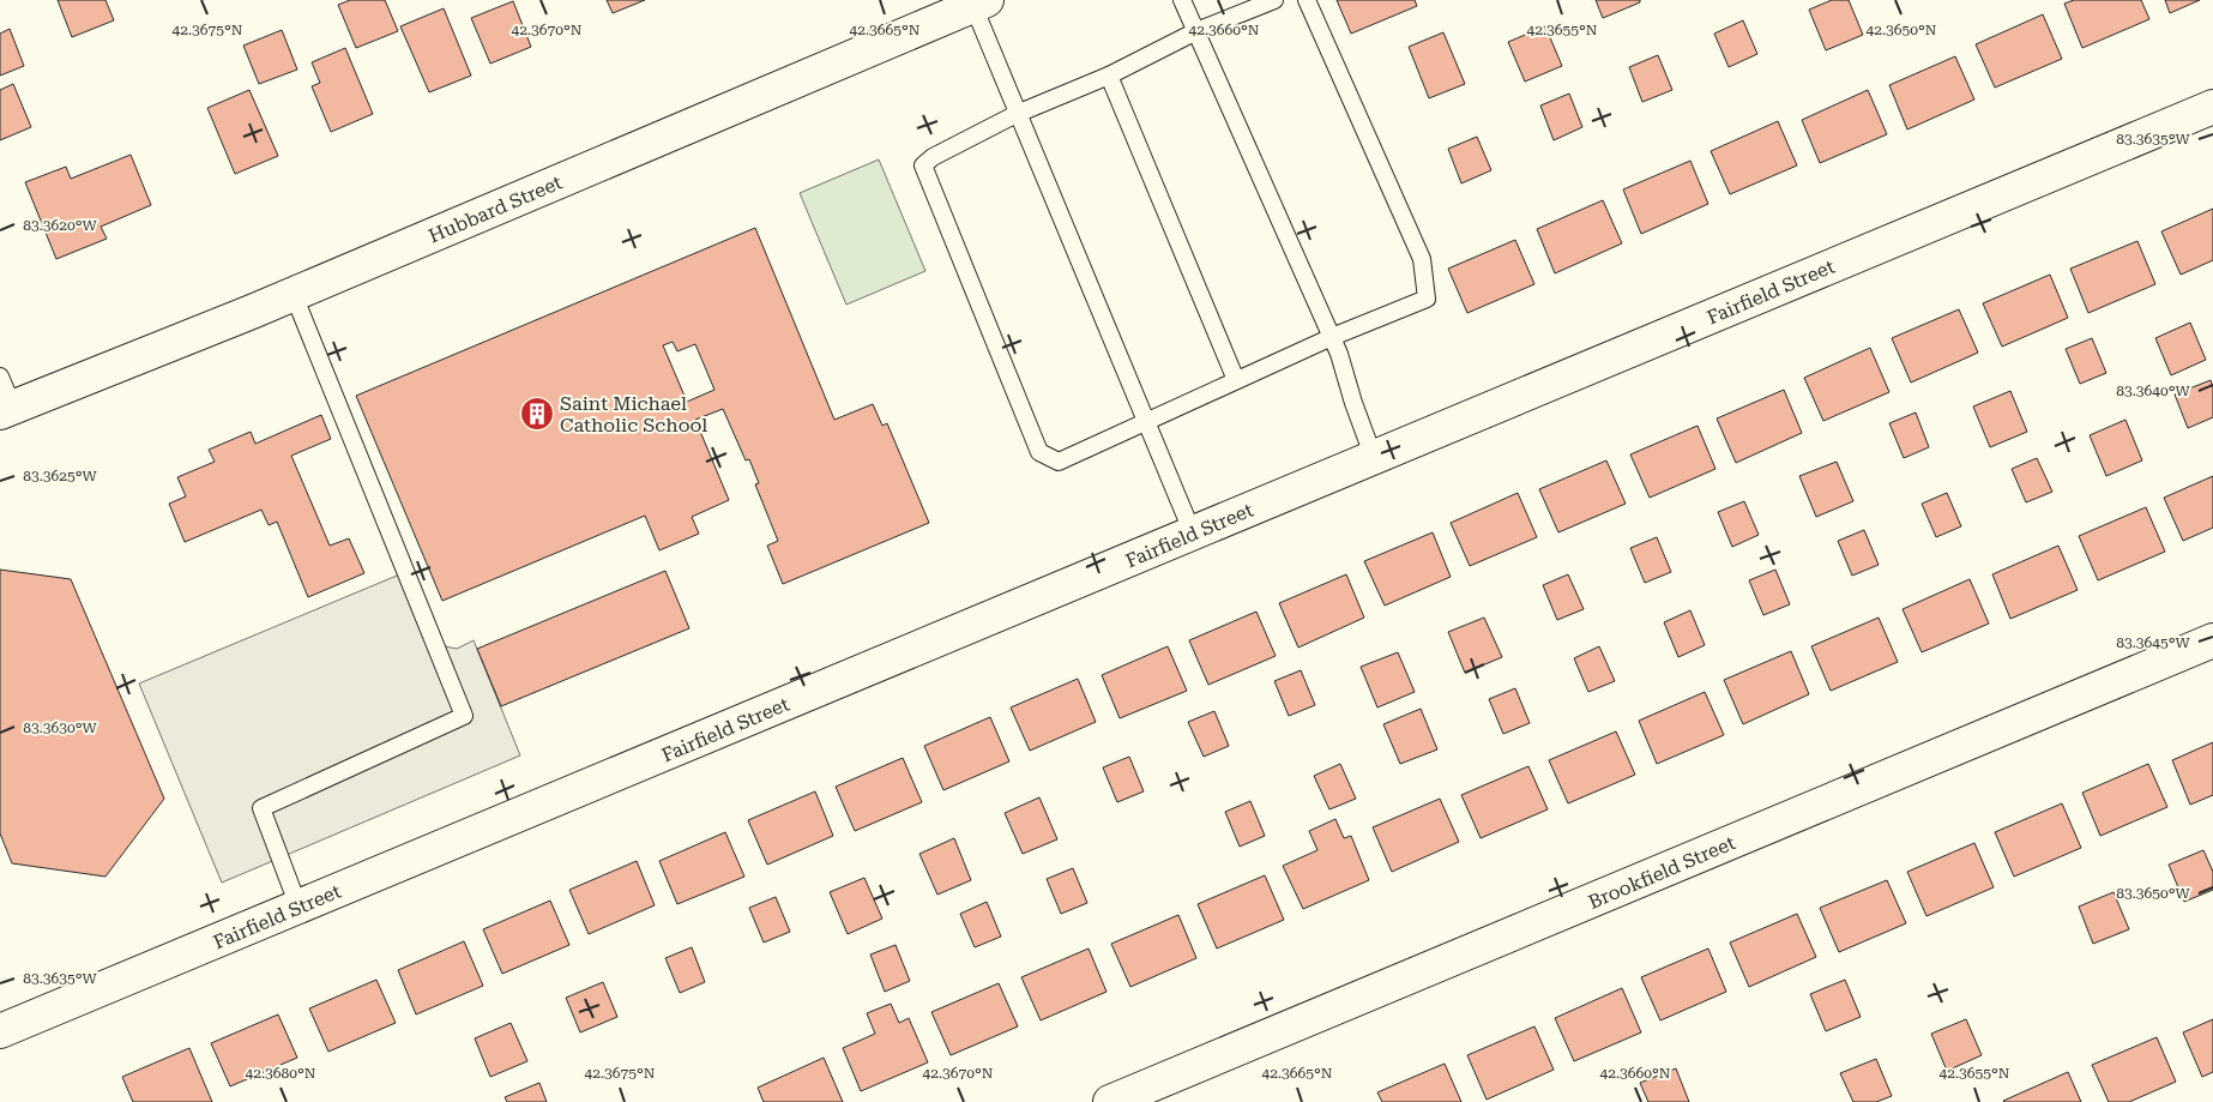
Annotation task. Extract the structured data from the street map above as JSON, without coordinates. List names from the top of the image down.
{
  "streets": {
    "street": ["Hubbard Street", "Fairfield Street", "Brookfield Street"]
  },
  "places": {
    "building": ["Saint Michael Catholic School"]
  },
  "coordinates": [
    "42.3675°N",
    "42.3670°N",
    "42.3665°N",
    "42.3660°N",
    "42.3655°N",
    "42.3650°N",
    "83.3635°W",
    "83.3620°W",
    "83.3640°W",
    "83.3625°W",
    "83.3645°W",
    "83.3630°W",
    "83.3650°W",
    "42.3680°N"
  ]
}
